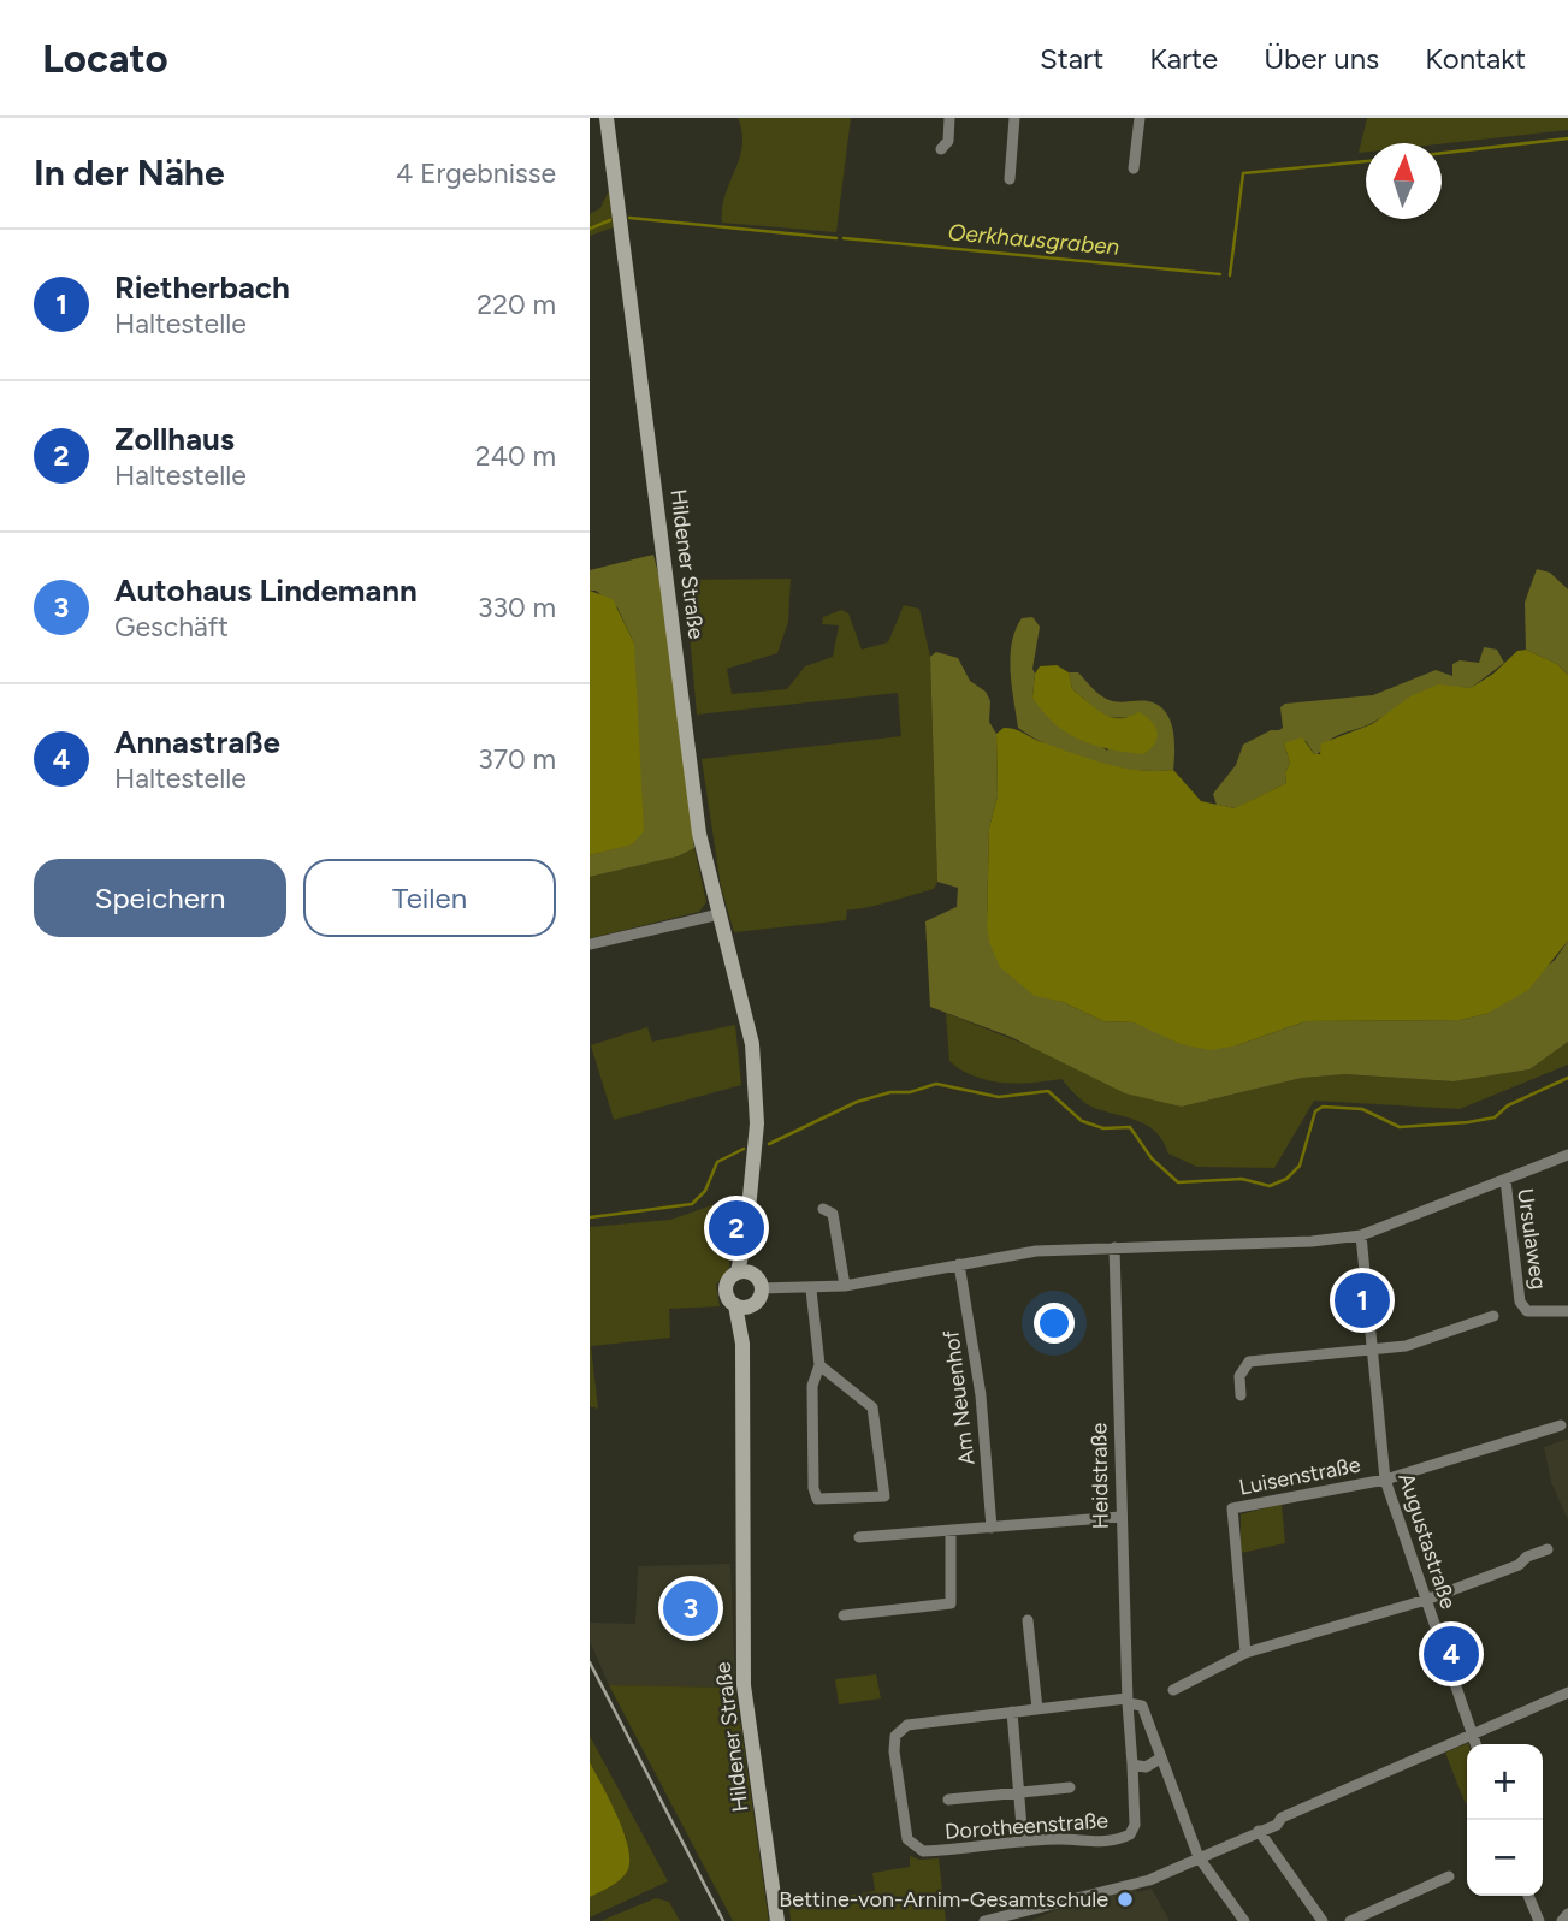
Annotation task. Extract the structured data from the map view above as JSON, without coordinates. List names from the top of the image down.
{
  "streets": {
    "main road": ["Hildener Straße"],
    "street": [
      "Ursulaweg",
      "Am Neuenhof",
      "Heidstraße",
      "Luisenstraße",
      "Augustastraße",
      "Dorotheenstraße"
    ]
  },
  "crossings": [
    ["Heidstraße", "Dorotheenstraße"],
    ["Luisenstraße", "Augustastraße"]
  ],
  "water": ["Oerkhausgraben"],
  "places": ["Bettine-von-Arnim-Gesamtschule"],
  "north": "top",
  "page": {
    "header": "Locato",
    "nav": [
      "Start",
      "Karte",
      "Über uns",
      "Kontakt"
    ],
    "heading": ["In der Nähe", "4 Ergebnisse"],
    "list": [
      {
        "mark": "1",
        "name": "Rietherbach",
        "note": "Haltestelle",
        "value": "220 m"
      },
      {
        "mark": "2",
        "name": "Zollhaus",
        "note": "Haltestelle",
        "value": "240 m"
      },
      {
        "mark": "3",
        "name": "Autohaus Lindemann",
        "note": "Geschäft",
        "value": "330 m"
      },
      {
        "mark": "4",
        "name": "Annastraße",
        "note": "Haltestelle",
        "value": "370 m"
      }
    ],
    "buttons": ["Speichern", "Teilen"],
    "pins": [
      "2",
      "1",
      "3",
      "4"
    ],
    "map_buttons": ["+", "−"]
  }
}
